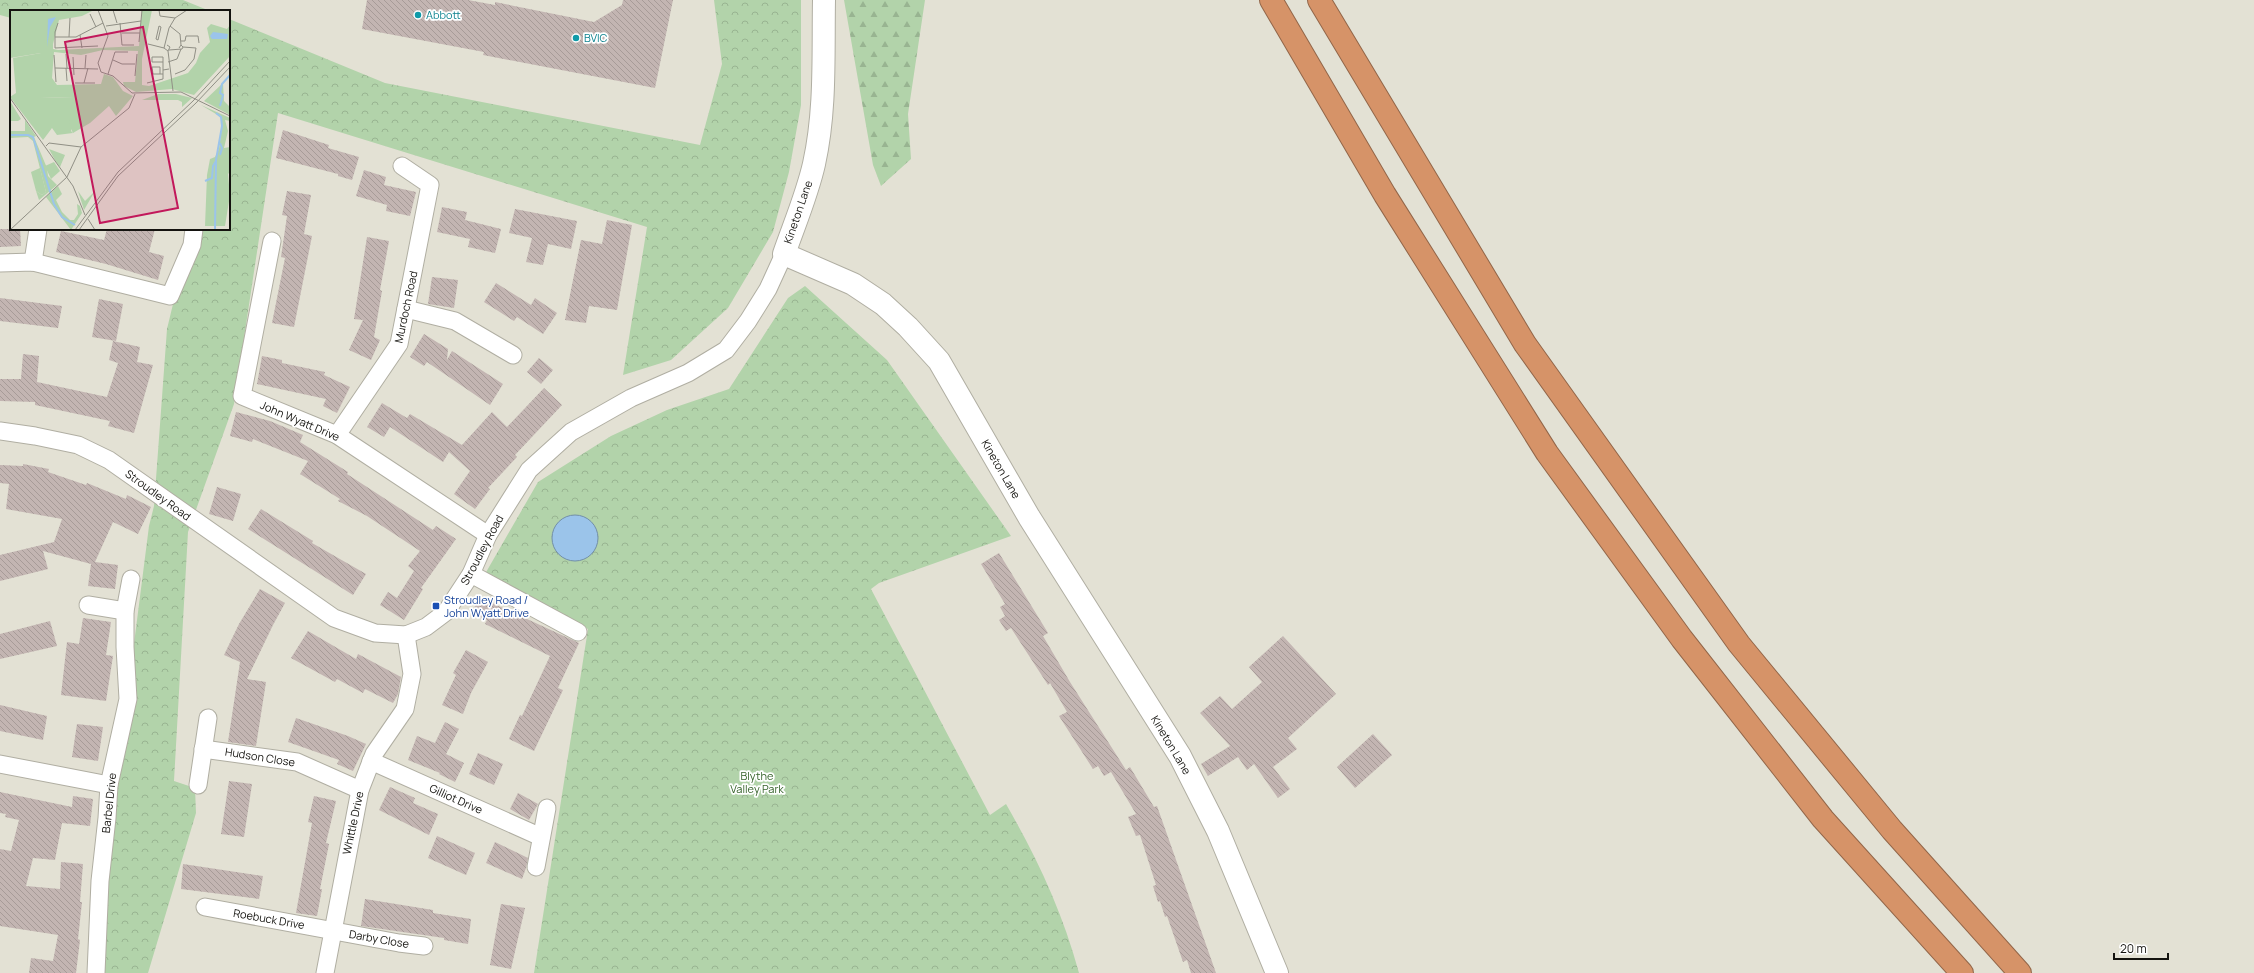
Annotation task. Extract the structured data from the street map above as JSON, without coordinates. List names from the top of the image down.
{
  "streets": {
    "street": [
      "Kineton Lane",
      "Murdoch Road",
      "John Wyatt Drive",
      "Stroudley Road",
      "Hudson Close",
      "Gilliot Drive",
      "Barbel Drive",
      "Whittle Drive",
      "Roebuck Drive",
      "Darby Close"
    ]
  },
  "crossings": [
    ["Kineton Lane", "Stroudley Road"],
    ["Murdoch Road", "John Wyatt Drive"],
    ["John Wyatt Drive", "Stroudley Road"],
    ["Stroudley Road", "Whittle Drive"],
    ["Hudson Close", "Whittle Drive"],
    ["Gilliot Drive", "Whittle Drive"],
    ["Whittle Drive", "Roebuck Drive"],
    ["Whittle Drive", "Darby Close"],
    ["Roebuck Drive", "Darby Close"]
  ],
  "parks": ["Blythe Valley Park"],
  "places": {
    "other": ["Abbott", "BVIC"],
    "transit": ["Stroudley Road / John Wyatt Drive"]
  },
  "scale_bar": "20 m"
}
